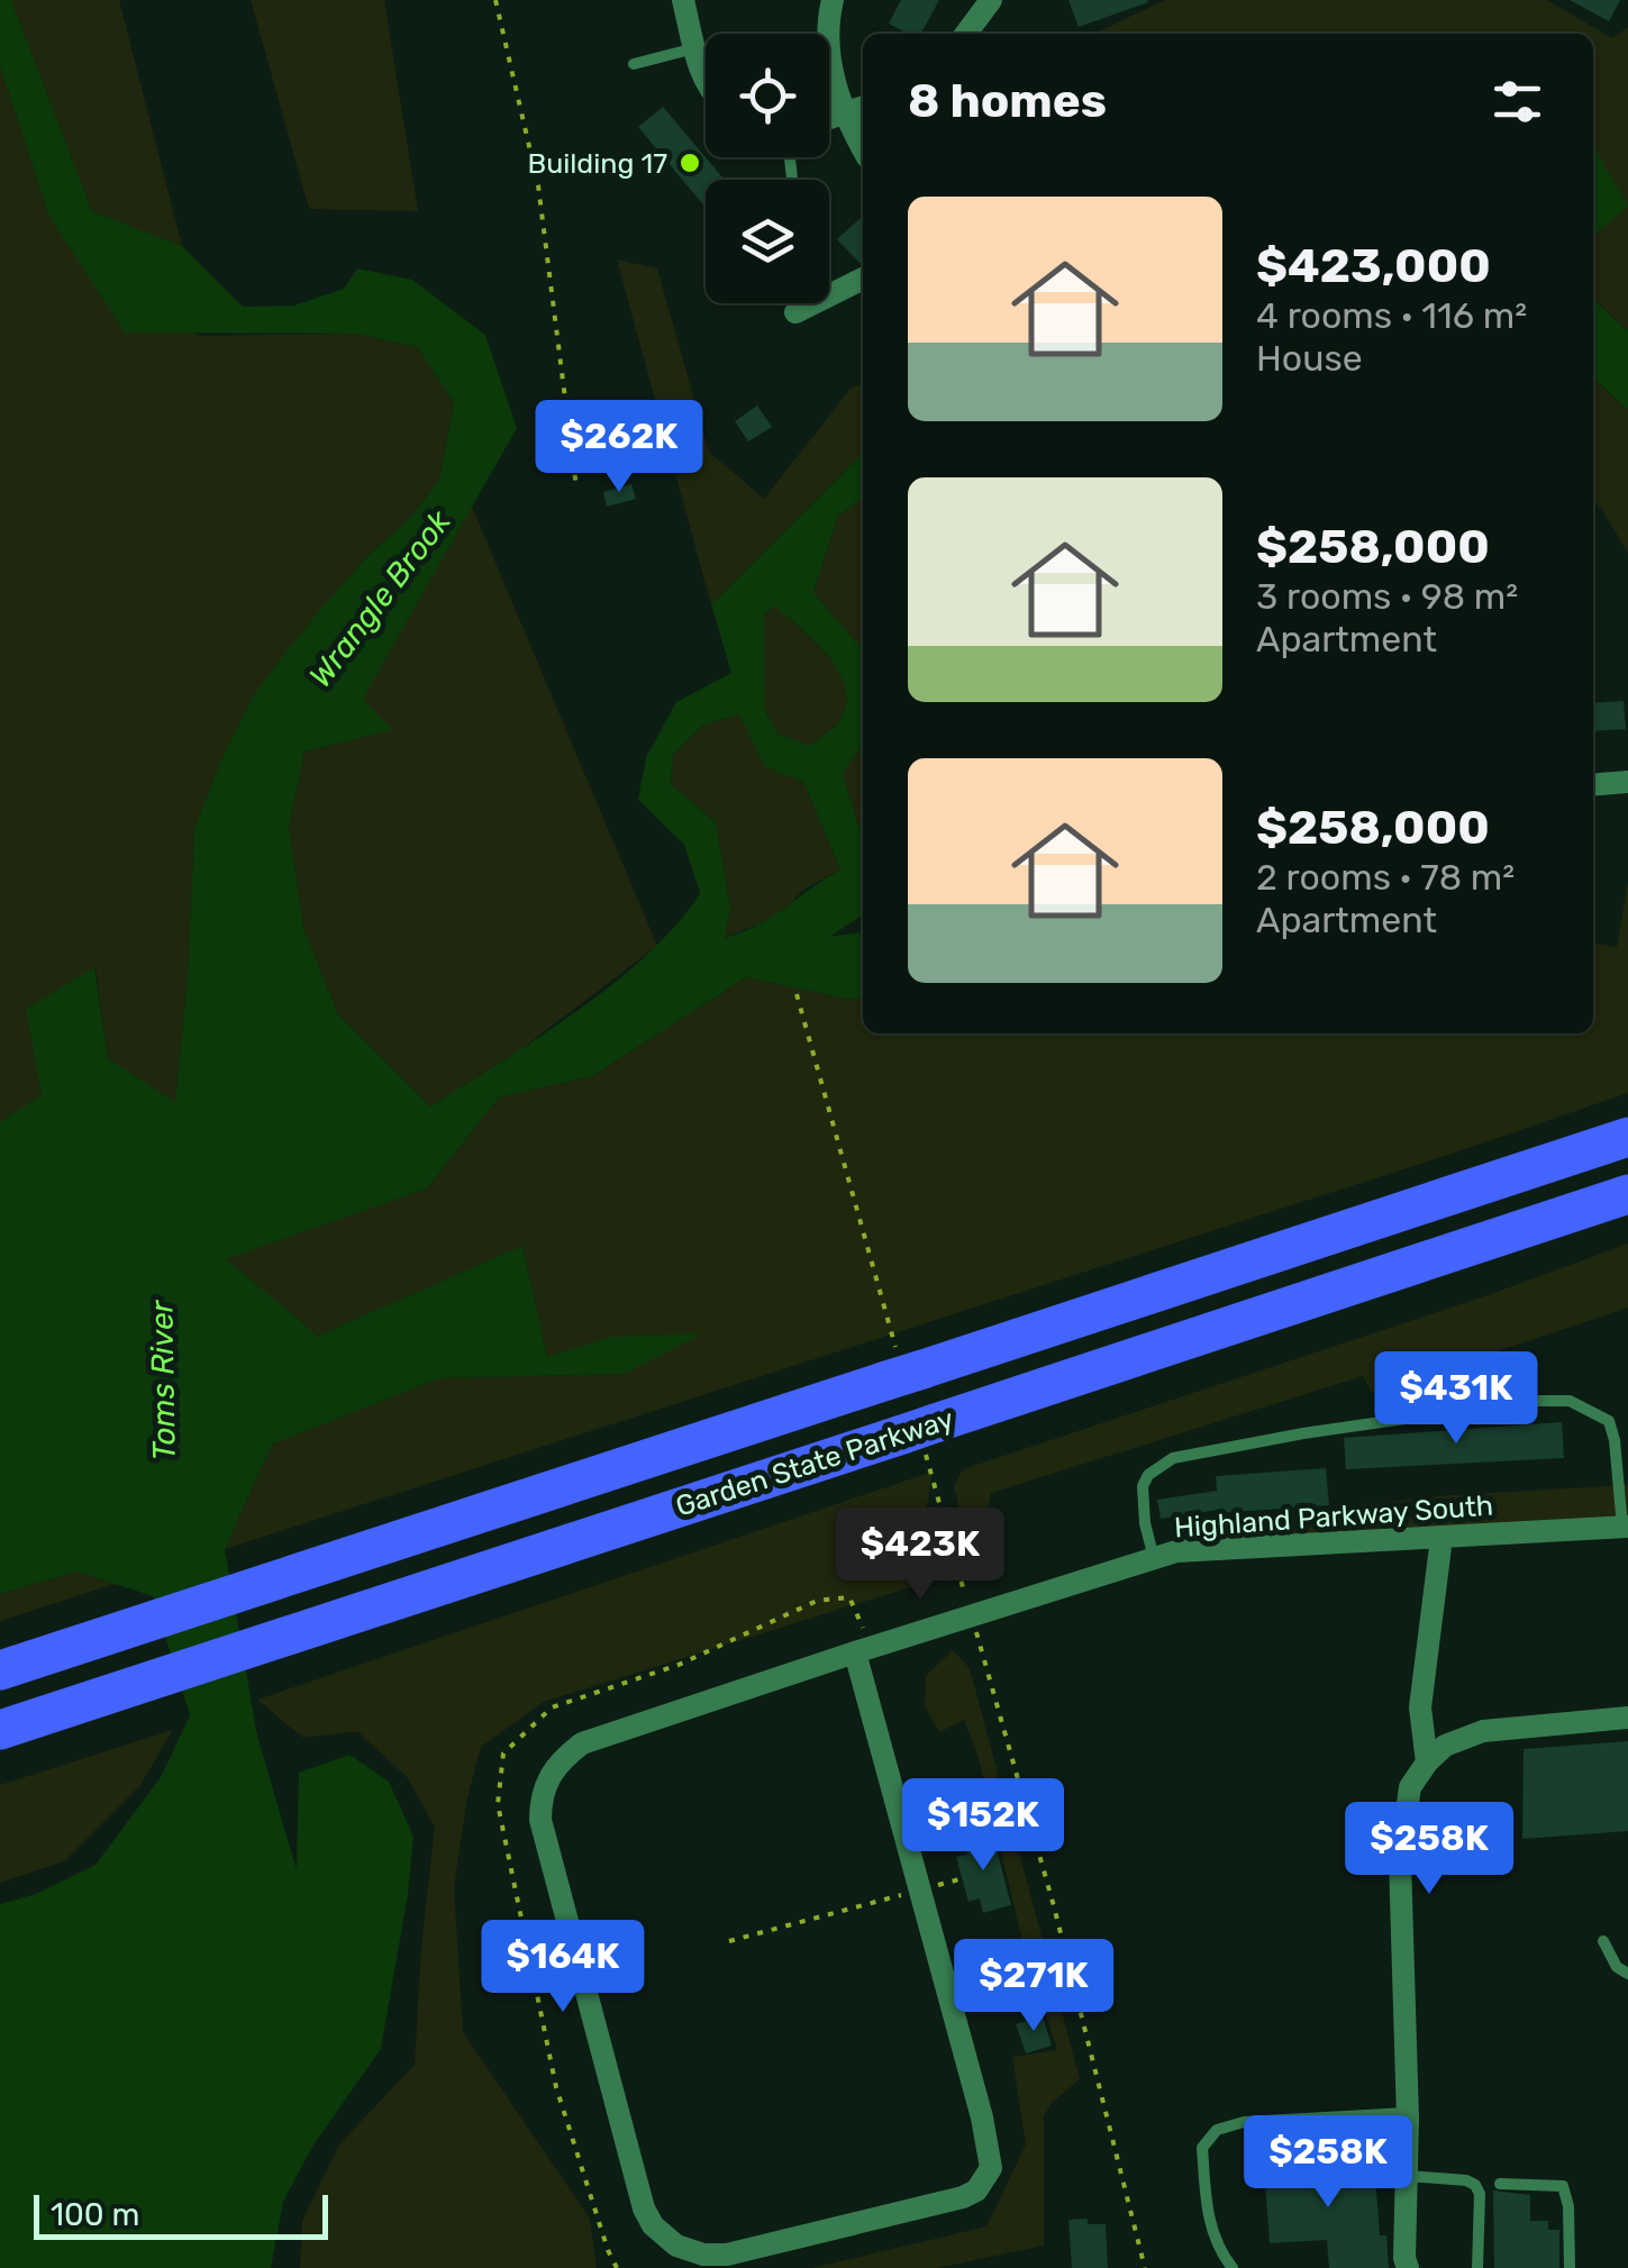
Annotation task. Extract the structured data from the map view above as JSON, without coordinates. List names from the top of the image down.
{
  "streets": {
    "highway": ["Garden State Parkway"],
    "street": ["Highland Parkway South"]
  },
  "water": ["Wrangle Brook", "Toms River"],
  "places": ["Building 17"],
  "scale_bar": "100 m",
  "page": {
    "heading": "8 homes",
    "list": [
      {
        "name": "$423,000",
        "note": "4 rooms · 116 m² · House"
      },
      {
        "name": "$258,000",
        "note": "3 rooms · 98 m² · Apartment"
      },
      {
        "name": "$258,000",
        "note": "2 rooms · 78 m² · Apartment"
      }
    ],
    "price": [
      "$262K",
      "$431K",
      "$423K",
      "$152K",
      "$258K",
      "$164K",
      "$271K",
      "$258K"
    ],
    "scale": "100 m"
  }
}
